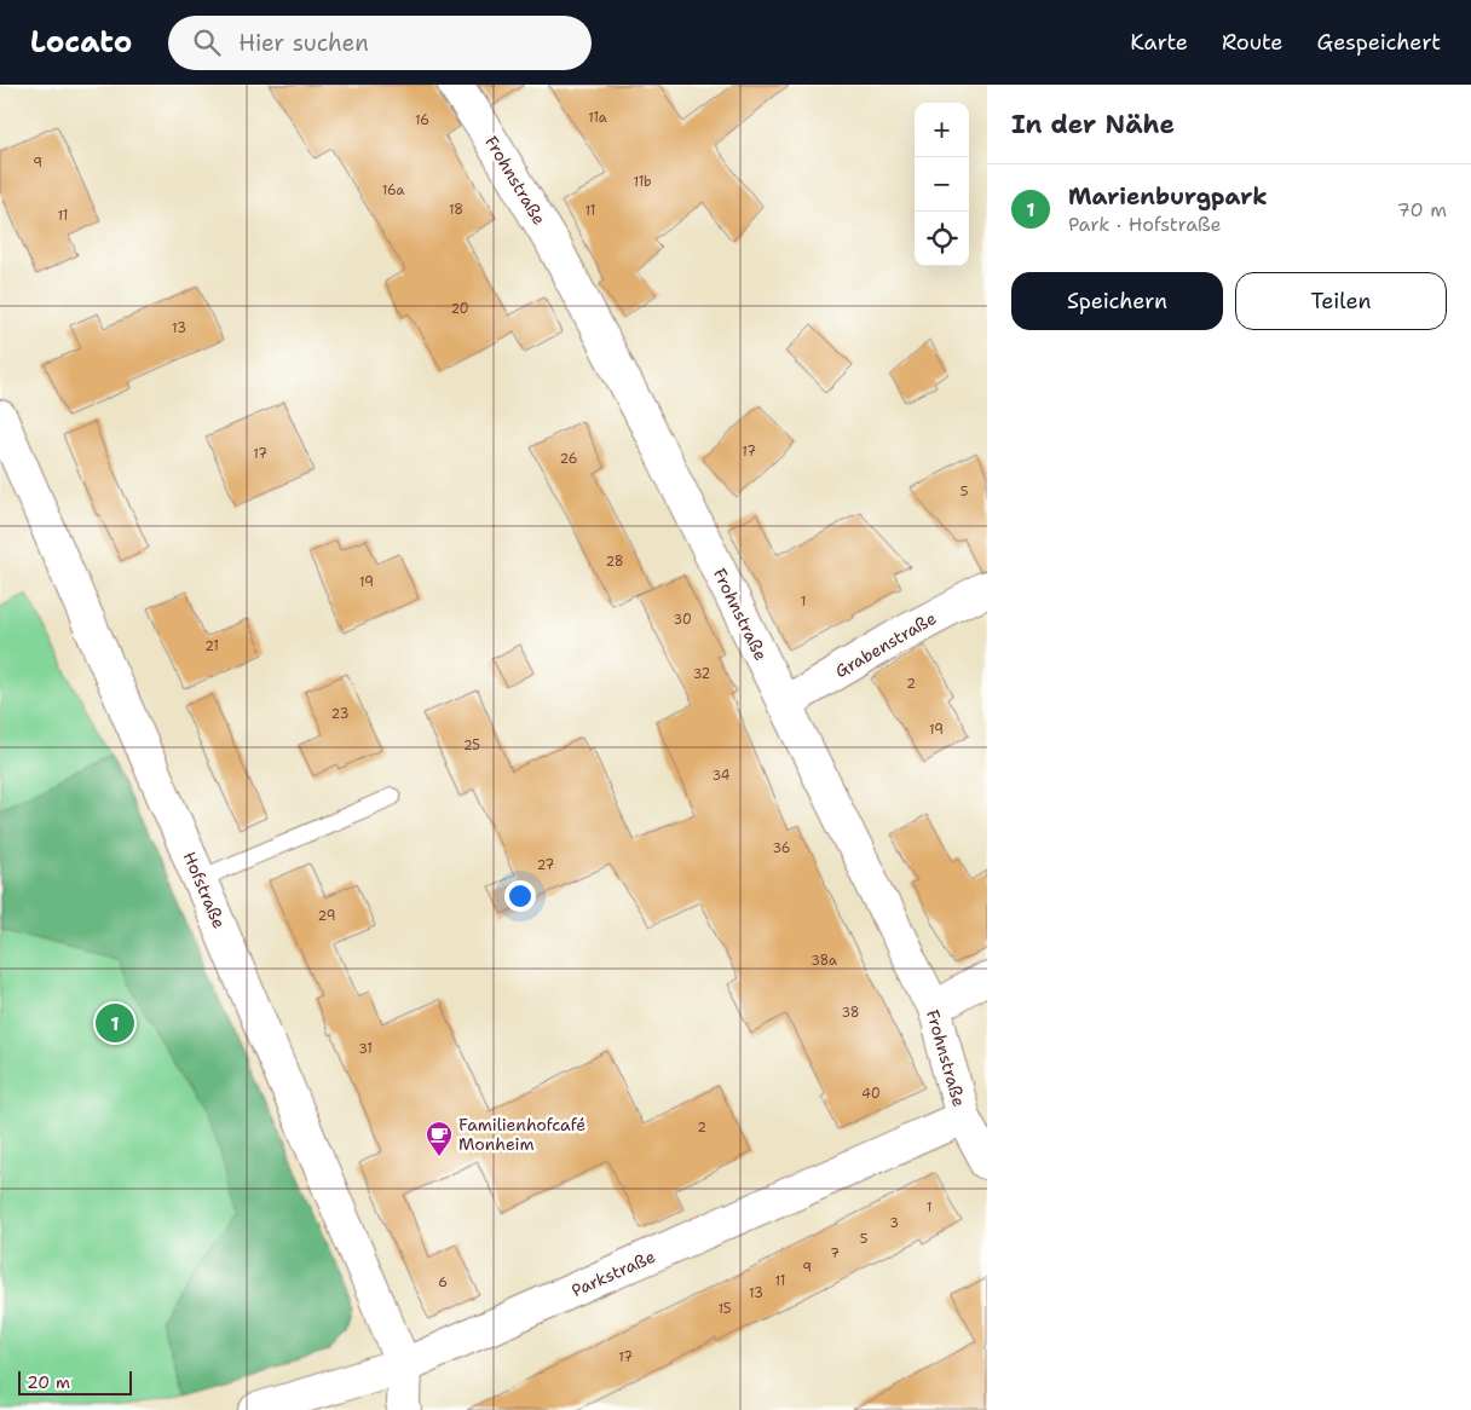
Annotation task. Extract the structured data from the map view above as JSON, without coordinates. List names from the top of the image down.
{
  "streets": {
    "street": [
      "Frohnstraße",
      "Grabenstraße",
      "Hofstraße",
      "Parkstraße"
    ]
  },
  "crossings": [
    ["Frohnstraße", "Grabenstraße"],
    ["Frohnstraße", "Parkstraße"],
    ["Hofstraße", "Parkstraße"]
  ],
  "places": {
    "cafe": ["Familienhofcafé Monheim"]
  },
  "house_numbers": [
    "11a",
    "16",
    "9",
    "11b",
    "16a",
    "18",
    "11",
    "11",
    "20",
    "13",
    "17",
    "17",
    "26",
    "5",
    "28",
    "19",
    "1",
    "30",
    "21",
    "32",
    "2",
    "23",
    "19",
    "25",
    "34",
    "36",
    "27",
    "29",
    "38a",
    "38",
    "31",
    "40",
    "2",
    "1",
    "3",
    "5",
    "7",
    "9",
    "11",
    "6",
    "13",
    "15",
    "17"
  ],
  "scale_bar": "20 m",
  "page": {
    "header": "Locato",
    "search": "Hier suchen",
    "nav": ["Karte", "Route", "Gespeichert"],
    "heading": "In der Nähe",
    "map_buttons": ["+", "−"],
    "list": [
      {
        "mark": "1",
        "name": "Marienburgpark",
        "note": "Park · Hofstraße",
        "value": "70 m"
      }
    ],
    "buttons": ["Speichern", "Teilen"],
    "pins": "1",
    "scale": "20 m"
  }
}
